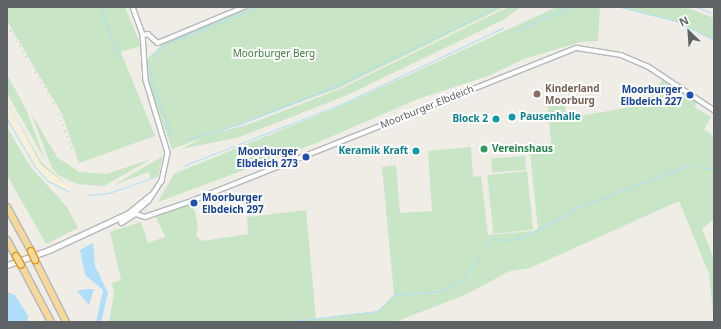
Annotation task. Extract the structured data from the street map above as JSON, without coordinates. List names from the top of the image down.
{
  "streets": {
    "street": ["Moorburger Elbdeich"]
  },
  "parks": ["Moorburger Berg"],
  "places": [
    "Kinderland Moorburg",
    "Moorburger Elbdeich 227",
    "Pausenhalle",
    "Block 2",
    "Vereinshaus",
    "Keramik Kraft",
    "Moorburger Elbdeich 273",
    "Moorburger Elbdeich 297"
  ],
  "north": "top left"
}
